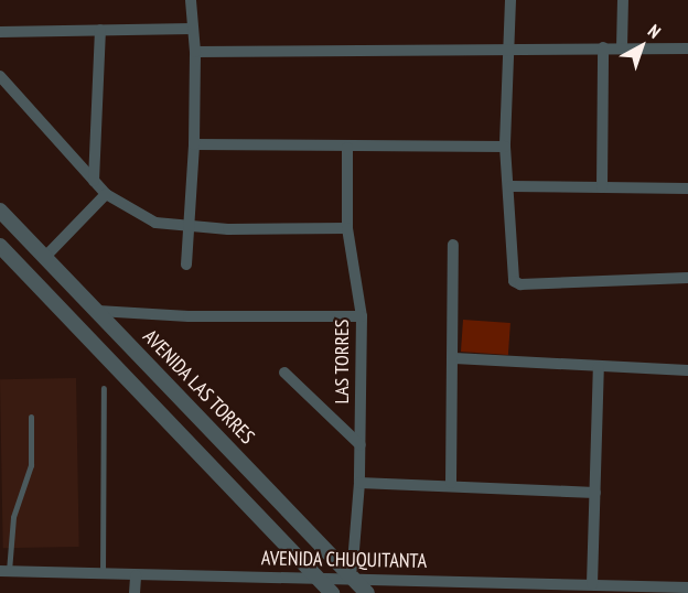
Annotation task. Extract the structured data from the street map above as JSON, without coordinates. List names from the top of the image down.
{
  "streets": {
    "street": ["LAS TORRES", "AVENIDA LAS TORRES", "AVENIDA CHUQUITANTA"]
  },
  "crossings": [
    ["LAS TORRES", "AVENIDA LAS TORRES"],
    ["LAS TORRES", "AVENIDA CHUQUITANTA"],
    ["AVENIDA LAS TORRES", "AVENIDA CHUQUITANTA"]
  ],
  "north": "top right"
}
